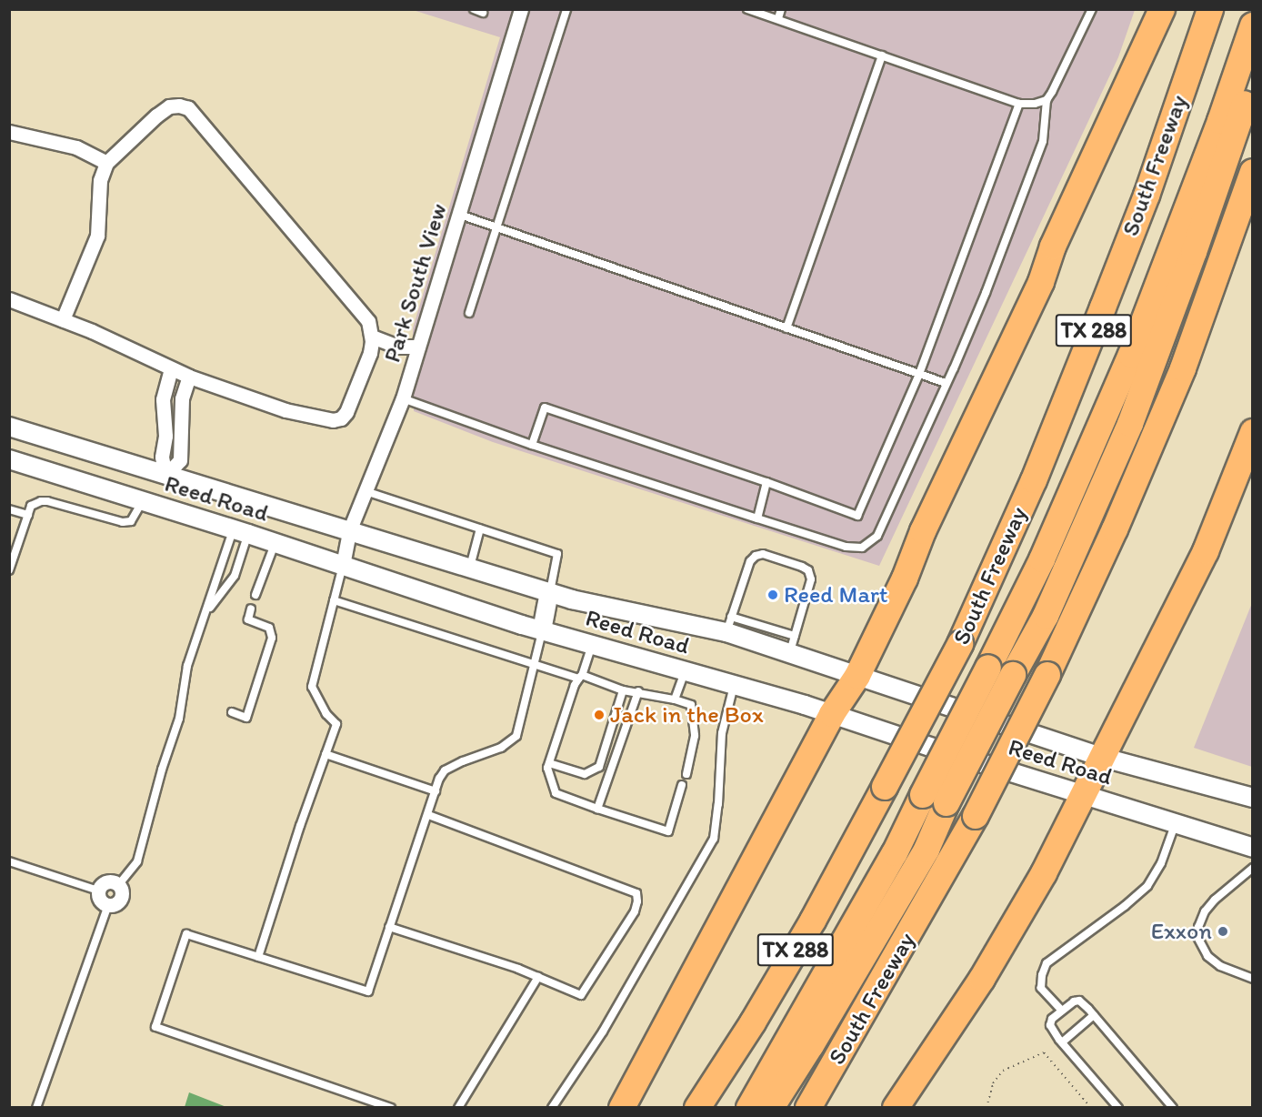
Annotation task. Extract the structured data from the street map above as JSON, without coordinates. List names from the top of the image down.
{
  "streets": {
    "highway": ["South Freeway", "TX 288"],
    "street": ["Park South View", "Reed Road"]
  },
  "crossings": [
    ["Park South View", "Reed Road"]
  ],
  "places": ["Reed Mart", "Jack in the Box", "Exxon"]
}
